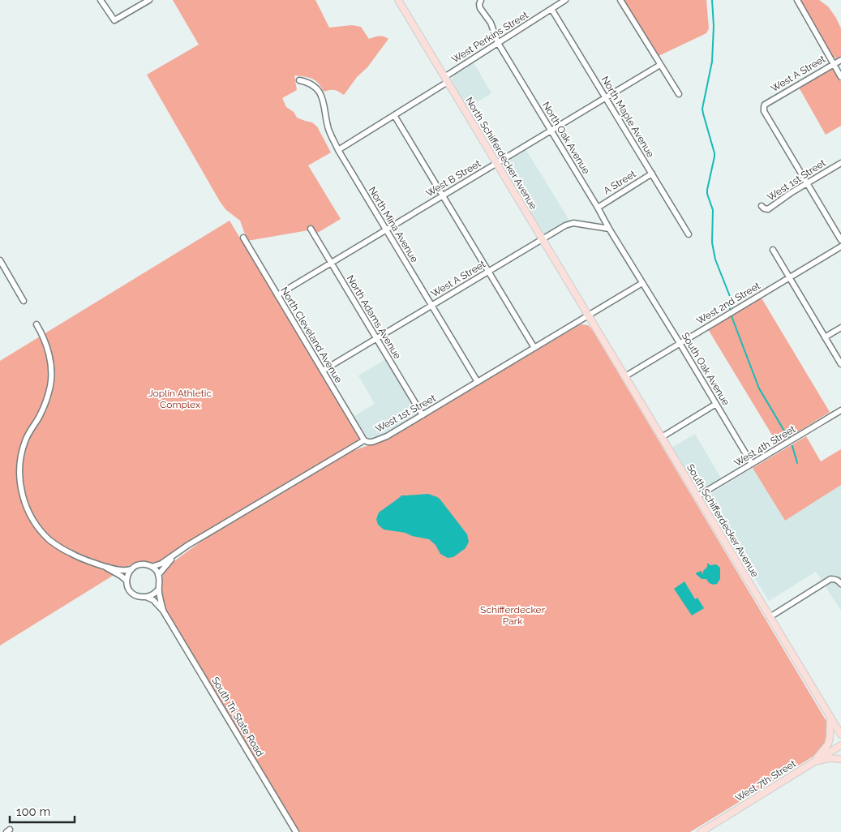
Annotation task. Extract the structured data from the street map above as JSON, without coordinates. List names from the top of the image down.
{
  "streets": {
    "main road": ["North Schifferdecker Avenue", "South Schifferdecker Avenue", "West 7th Street"],
    "street": [
      "West Perkins Street",
      "West A Street",
      "North Maple Avenue",
      "North Oak Avenue",
      "West B Street",
      "West 1st Street",
      "A Street",
      "North Mina Avenue",
      "West 2nd Street",
      "North Adams Avenue",
      "North Cleveland Avenue",
      "South Oak Avenue",
      "West 4th Street",
      "South Tri State Road"
    ]
  },
  "crossings": [
    ["West Perkins Street", "North Maple Avenue"],
    ["West Perkins Street", "North Oak Avenue"],
    ["West Perkins Street", "North Schifferdecker Avenue"],
    ["West Perkins Street", "North Mina Avenue"],
    ["West A Street", "North Oak Avenue"],
    ["West A Street", "North Schifferdecker Avenue"],
    ["West A Street", "West 1st Street"],
    ["West A Street", "North Mina Avenue"],
    ["West A Street", "North Adams Avenue"],
    ["West A Street", "North Cleveland Avenue"],
    ["North Maple Avenue", "West B Street"],
    ["North Maple Avenue", "A Street"],
    ["North Oak Avenue", "West B Street"],
    ["North Oak Avenue", "West 1st Street"],
    ["North Oak Avenue", "A Street"],
    ["North Oak Avenue", "South Oak Avenue"],
    ["North Schifferdecker Avenue", "West B Street"],
    ["North Schifferdecker Avenue", "West 1st Street"],
    ["North Schifferdecker Avenue", "South Schifferdecker Avenue"],
    ["West B Street", "North Mina Avenue"],
    ["West B Street", "North Adams Avenue"],
    ["West B Street", "North Cleveland Avenue"],
    ["West 1st Street", "North Mina Avenue"],
    ["West 1st Street", "North Adams Avenue"],
    ["West 1st Street", "North Cleveland Avenue"],
    ["West 1st Street", "South Oak Avenue"],
    ["West 1st Street", "South Schifferdecker Avenue"],
    ["West 1st Street", "South Tri State Road"],
    ["West 2nd Street", "South Oak Avenue"],
    ["West 2nd Street", "South Schifferdecker Avenue"],
    ["South Oak Avenue", "West 4th Street"],
    ["West 4th Street", "South Schifferdecker Avenue"]
  ],
  "parks": ["Joplin Athletic Complex", "Schifferdecker Park"],
  "scale_bar": "100 m"
}
